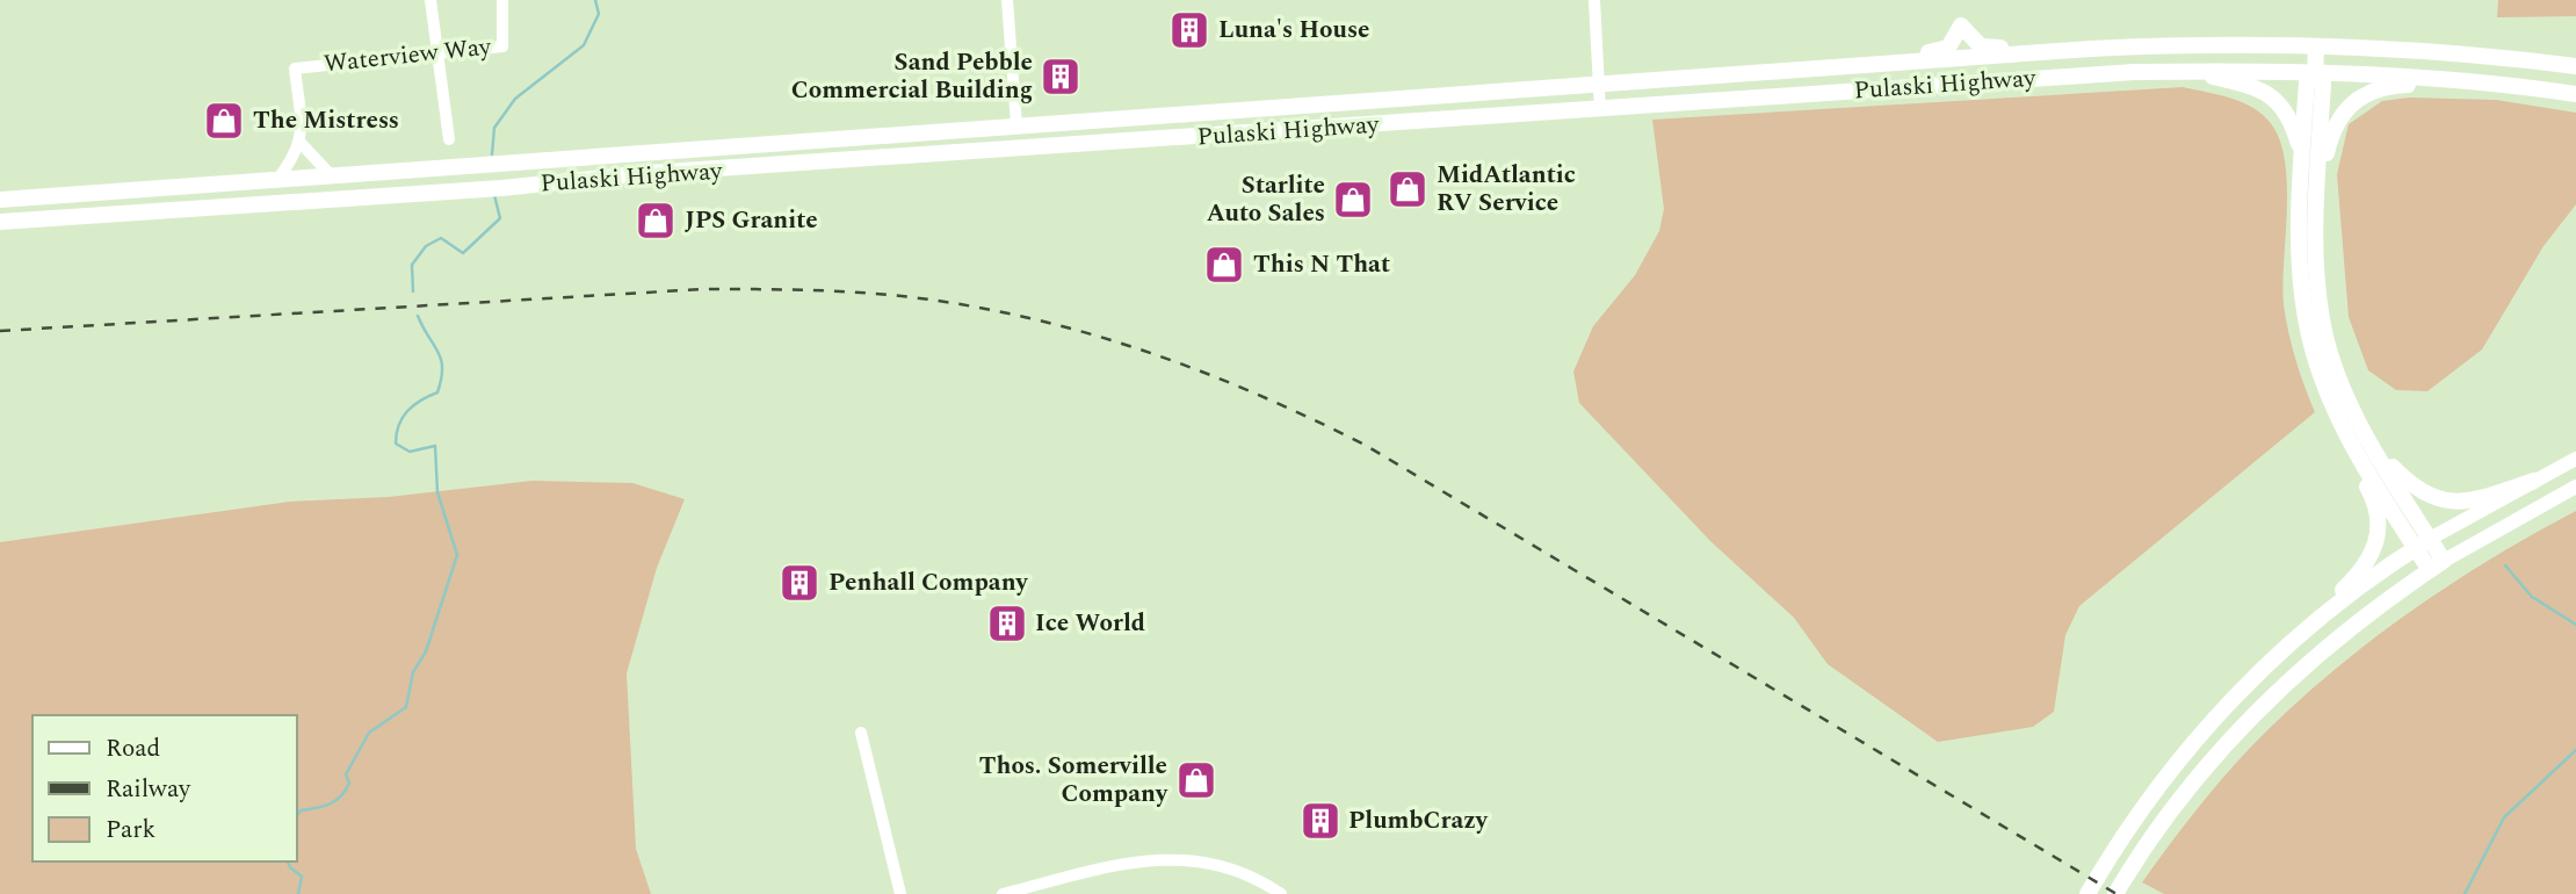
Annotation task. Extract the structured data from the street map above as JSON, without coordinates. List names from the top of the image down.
{
  "streets": {
    "highway": ["Pulaski Highway"],
    "street": ["Waterview Way"]
  },
  "places": {
    "building": [
      "Luna's House",
      "Sand Pebble Commercial Building",
      "Penhall Company",
      "Ice World",
      "PlumbCrazy"
    ],
    "shop": [
      "The Mistress",
      "MidAtlantic RV Service",
      "Starlite Auto Sales",
      "JPS Granite",
      "This N That",
      "Thos. Somerville Company"
    ]
  },
  "legend": ["Road", "Railway", "Park"]
}
